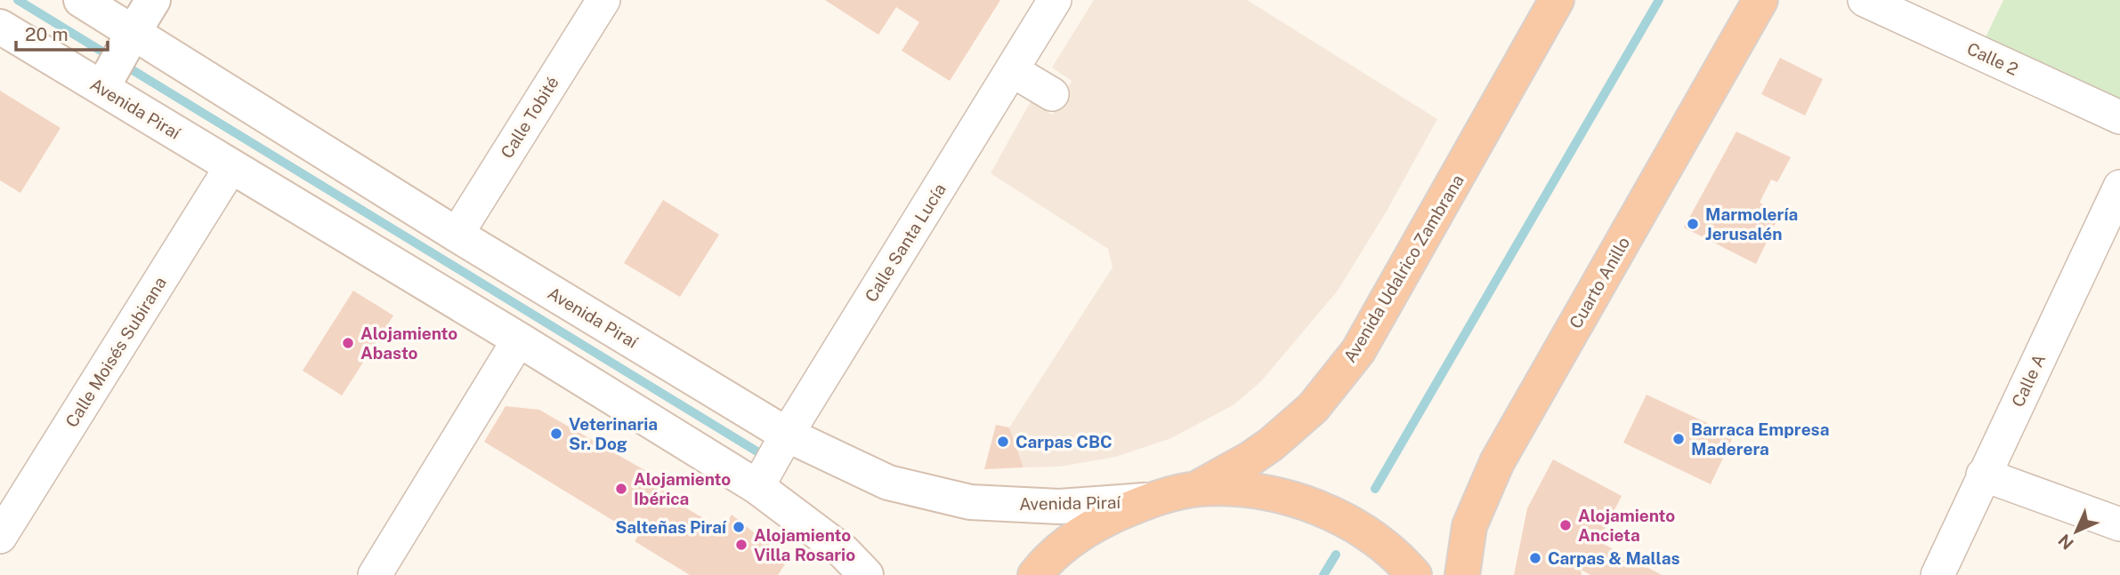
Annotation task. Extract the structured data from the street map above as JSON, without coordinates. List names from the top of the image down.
{
  "streets": {
    "highway": ["Avenida Udalrico Zambrana", "Cuarto Anillo"],
    "main road": ["Avenida Piraí"],
    "street": [
      "Calle 2",
      "Calle Tobité",
      "Calle Santa Lucía",
      "Calle Moisés Subirana",
      "Calle A"
    ]
  },
  "crossings": [
    ["Avenida Piraí", "Calle Tobité"],
    ["Avenida Piraí", "Calle Santa Lucía"],
    ["Avenida Piraí", "Calle Moisés Subirana"]
  ],
  "places": [
    "Marmolería Jerusalén",
    "Alojamiento Abasto",
    "Veterinaria Sr. Dog",
    "Barraca Empresa Maderera",
    "Carpas CBC",
    "Alojamiento Ibérica",
    "Alojamiento Ancieta",
    "Salteñas Piraí",
    "Alojamiento Villa Rosario",
    "Carpas & Mallas"
  ],
  "scale_bar": "20 m",
  "north": "bottom left"
}
